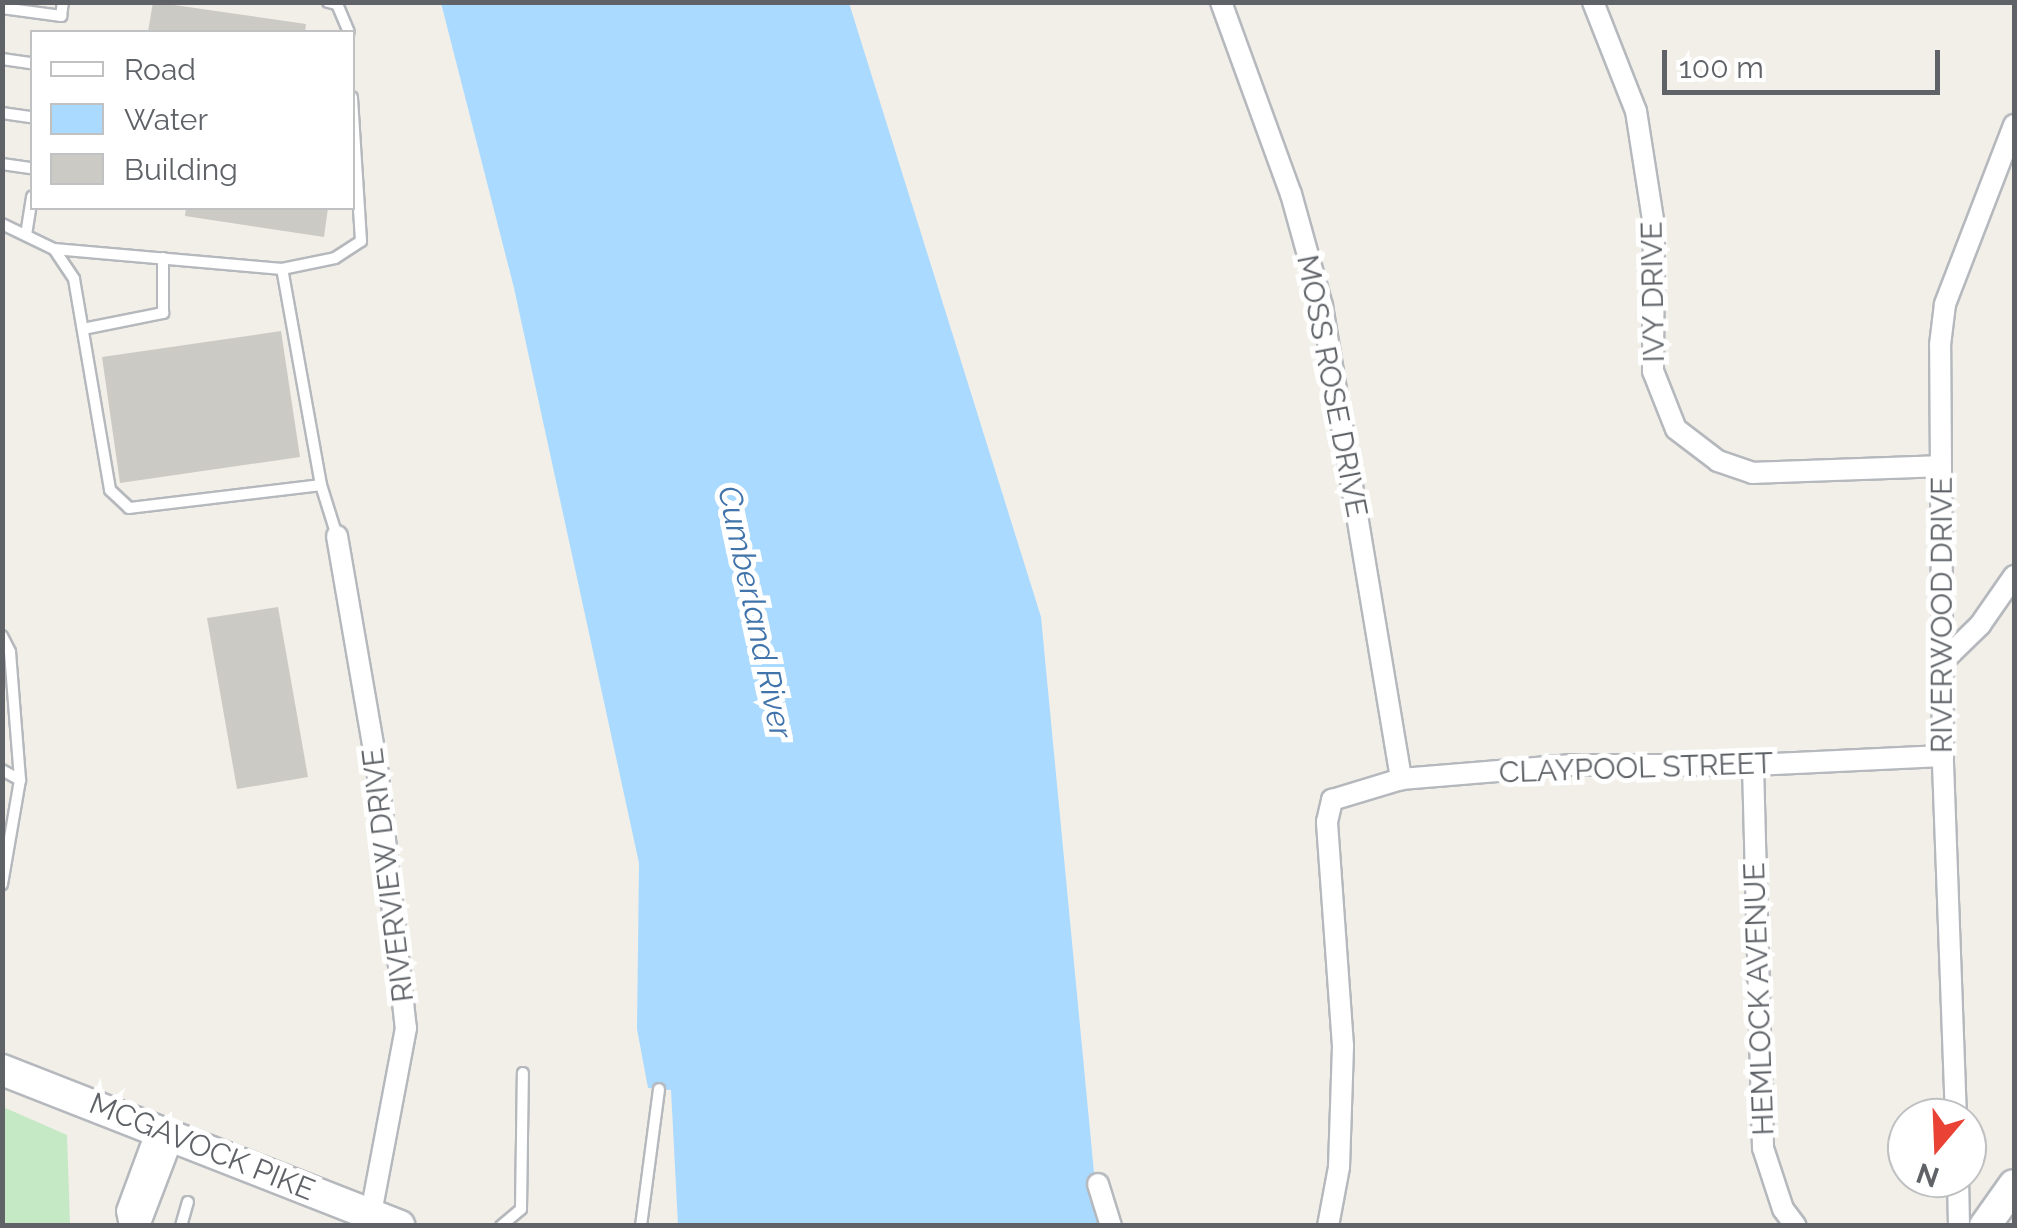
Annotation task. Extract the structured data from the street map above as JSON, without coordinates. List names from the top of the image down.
{
  "streets": {
    "street": [
      "IVY DRIVE",
      "MOSS ROSE DRIVE",
      "RIVERWOOD DRIVE",
      "CLAYPOOL STREET",
      "RIVERVIEW DRIVE",
      "HEMLOCK AVENUE",
      "MCGAVOCK PIKE"
    ]
  },
  "crossings": [
    ["IVY DRIVE", "RIVERWOOD DRIVE"],
    ["MOSS ROSE DRIVE", "CLAYPOOL STREET"],
    ["RIVERWOOD DRIVE", "CLAYPOOL STREET"],
    ["CLAYPOOL STREET", "HEMLOCK AVENUE"],
    ["RIVERVIEW DRIVE", "MCGAVOCK PIKE"]
  ],
  "water": ["Cumberland River"],
  "legend": ["Road", "Water", "Building"],
  "scale_bar": "100 m",
  "north": "bottom"
}
